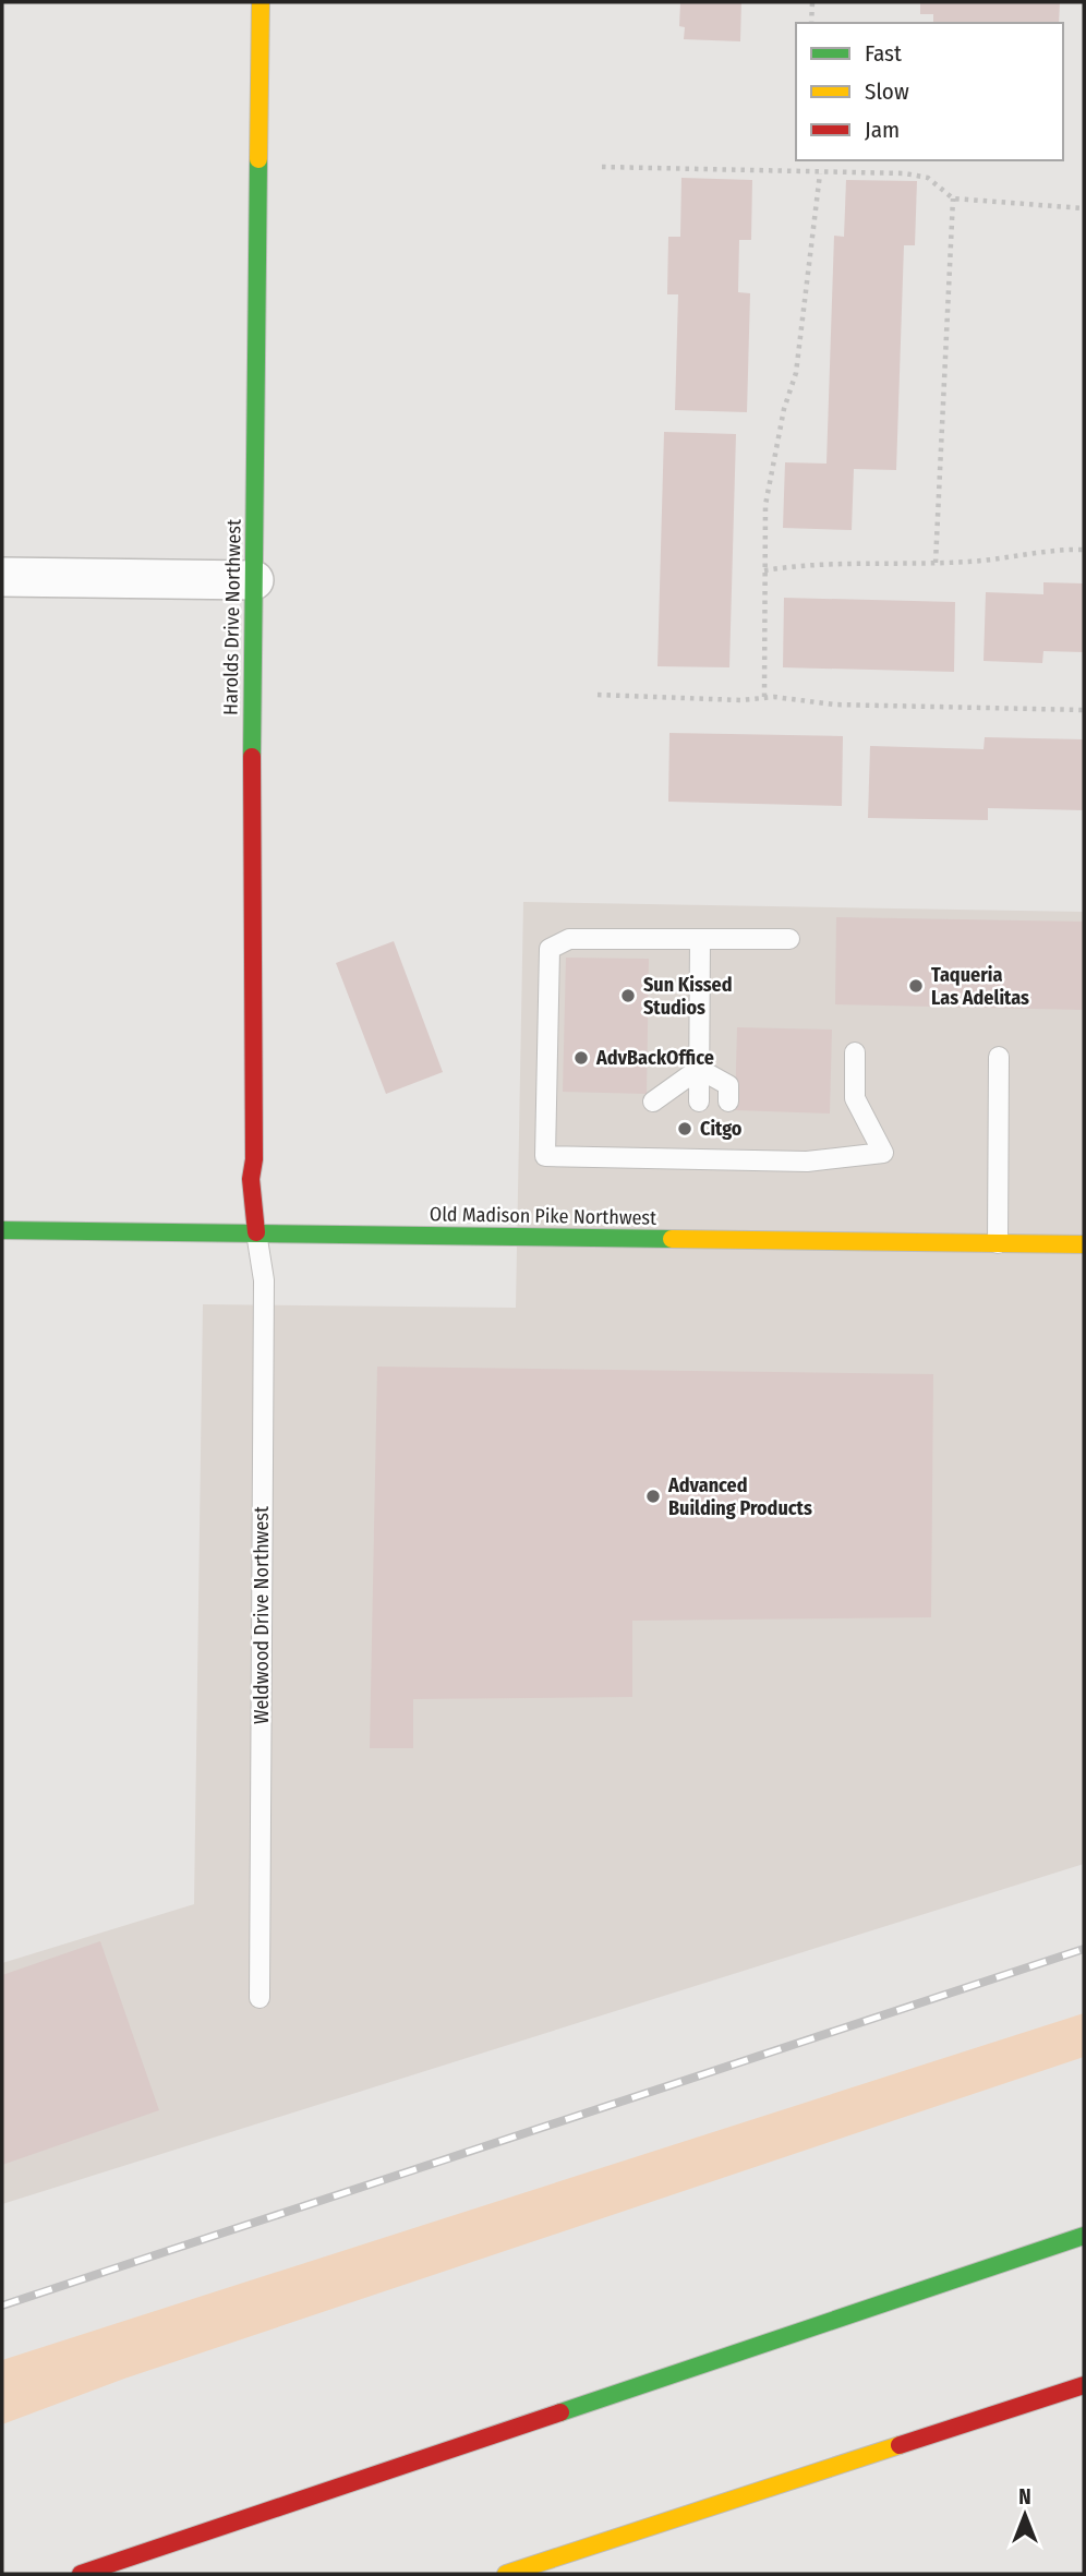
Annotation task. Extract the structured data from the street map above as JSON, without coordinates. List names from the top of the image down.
{
  "streets": {
    "main road": ["Harolds Drive Northwest", "Old Madison Pike Northwest"],
    "lane": ["Weldwood Drive Northwest"]
  },
  "crossings": [
    ["Harolds Drive Northwest", "Old Madison Pike Northwest"],
    ["Harolds Drive Northwest", "Weldwood Drive Northwest"],
    ["Old Madison Pike Northwest", "Weldwood Drive Northwest"]
  ],
  "places": [
    "Taqueria Las Adelitas",
    "Sun Kissed Studios",
    "AdvBackOffice",
    "Citgo",
    "Advanced Building Products"
  ],
  "legend": ["Fast", "Slow", "Jam"],
  "north": "top"
}
